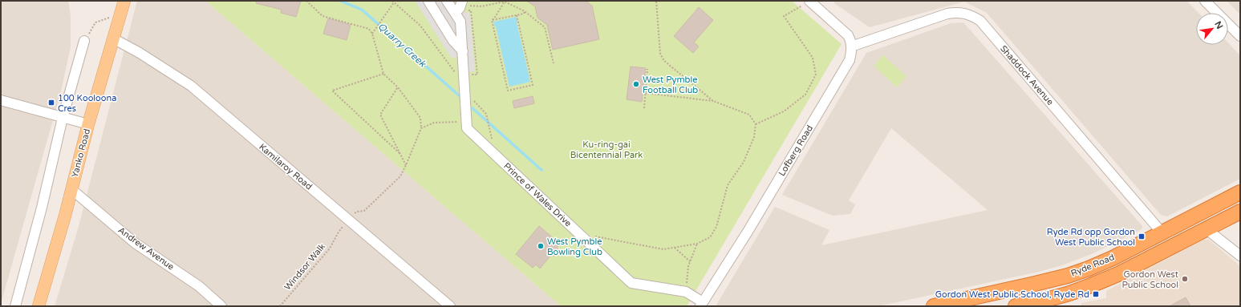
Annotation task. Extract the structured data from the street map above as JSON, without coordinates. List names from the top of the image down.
{
  "streets": {
    "highway": ["Ryde Road"],
    "main road": ["Yanko Road"],
    "street": [
      "Shaddock Avenue",
      "Lofberg Road",
      "Kamilaroy Road",
      "Prince of Wales Drive",
      "Andrew Avenue"
    ],
    "path": ["Windsor Walk"]
  },
  "crossings": [
    ["Shaddock Avenue", "Lofberg Road"],
    ["Shaddock Avenue", "Ryde Road"],
    ["Lofberg Road", "Prince of Wales Drive"],
    ["Yanko Road", "Kamilaroy Road"],
    ["Yanko Road", "Andrew Avenue"],
    ["Kamilaroy Road", "Windsor Walk"]
  ],
  "water": ["Quarry Creek"],
  "parks": ["Ku-ring-gai Bicentennial Park"],
  "places": {
    "other": ["West Pymble Football Club", "West Pymble Bowling Club", "Gordon West Public School"],
    "transit": ["100 Kooloona Cres", "Ryde Rd opp Gordon West Public School", "Gordon West Public School, Ryde Rd"]
  },
  "north": "top right"
}
